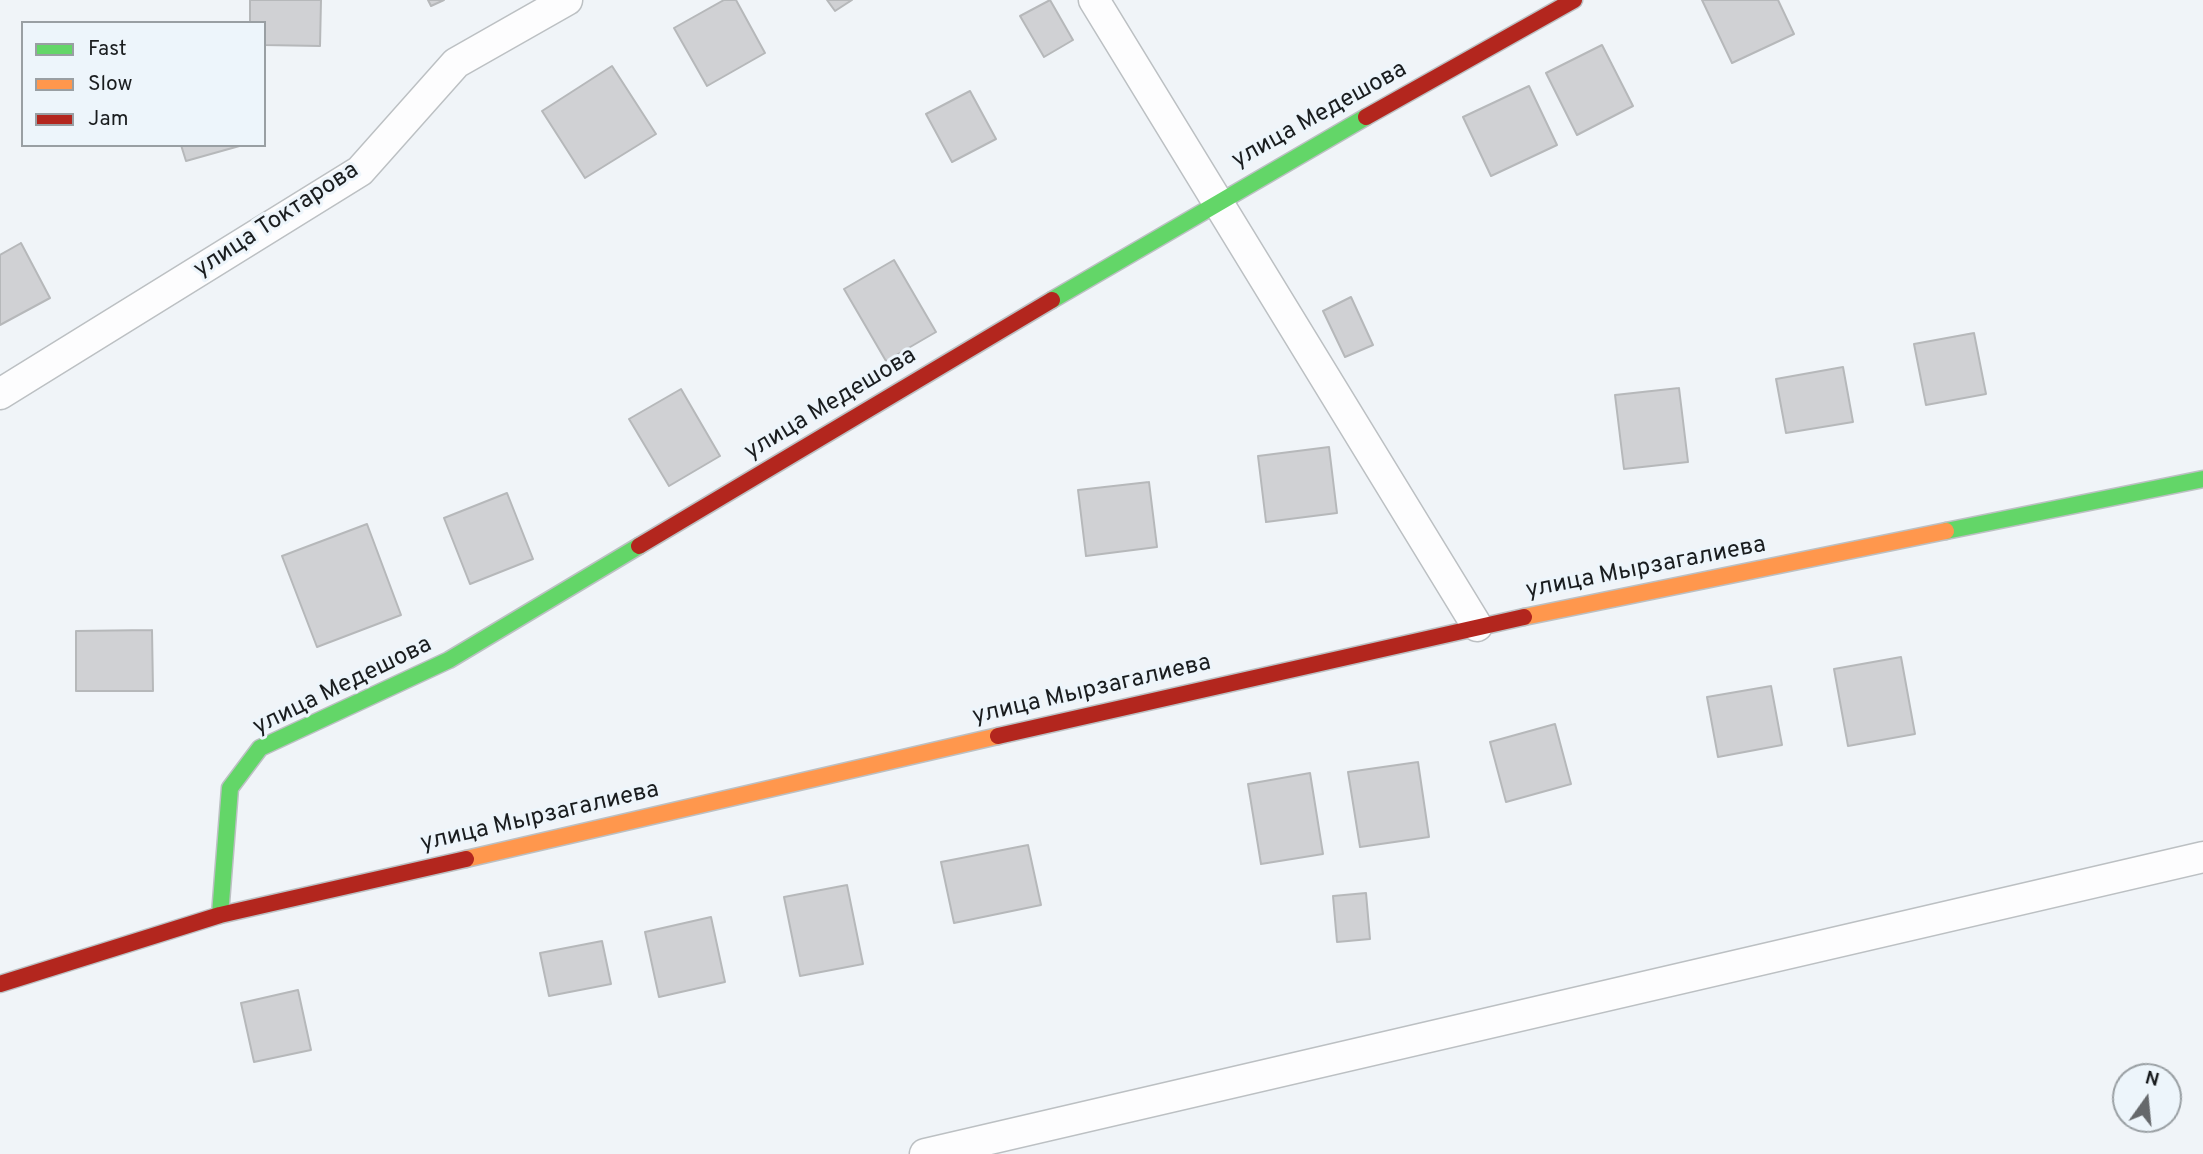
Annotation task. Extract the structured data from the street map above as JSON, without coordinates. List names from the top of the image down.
{
  "streets": {
    "street": ["улица Медешова", "улица Токтарова", "улица Мырзагалиева"]
  },
  "crossings": [
    ["улица Медешова", "улица Мырзагалиева"]
  ],
  "legend": ["Fast", "Slow", "Jam"],
  "north": "top"
}
